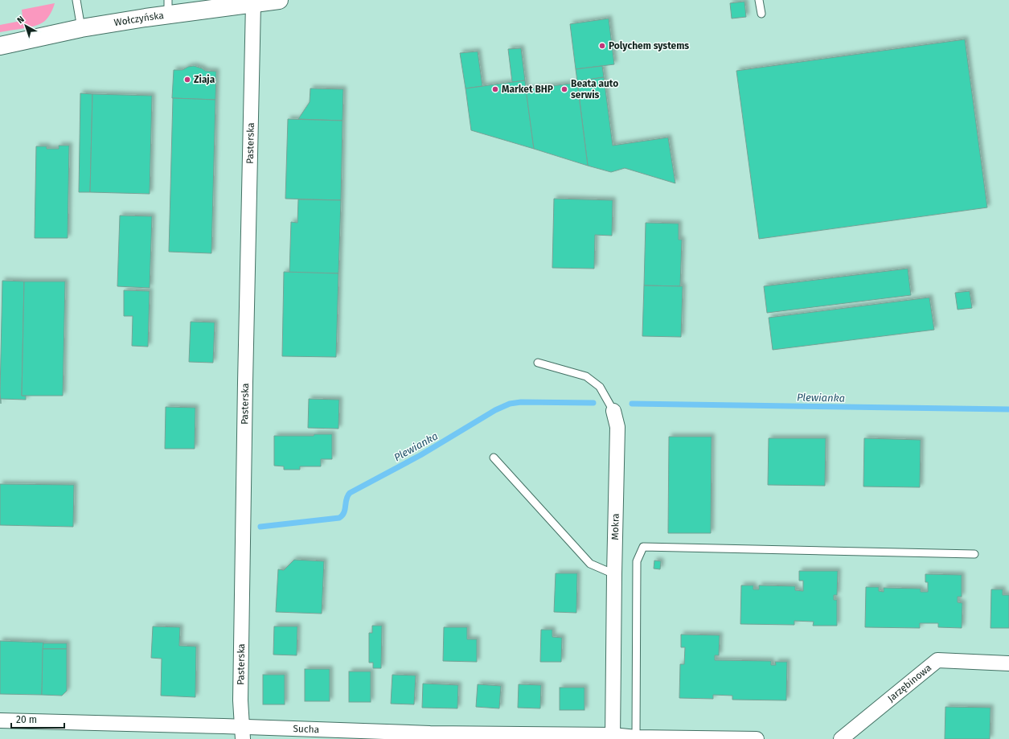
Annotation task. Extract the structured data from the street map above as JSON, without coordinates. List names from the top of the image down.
{
  "streets": {
    "street": [
      "Wołczyńska",
      "Pasterska",
      "Mokra",
      "Jarzębinowa",
      "Sucha"
    ]
  },
  "crossings": [
    ["Wołczyńska", "Pasterska"],
    ["Pasterska", "Sucha"],
    ["Mokra", "Sucha"]
  ],
  "water": ["Plewianka"],
  "places": [
    "Polychem systems",
    "Ziaja",
    "Market BHP",
    "Beata auto serwis"
  ],
  "scale_bar": "20 m",
  "north": "top left"
}
